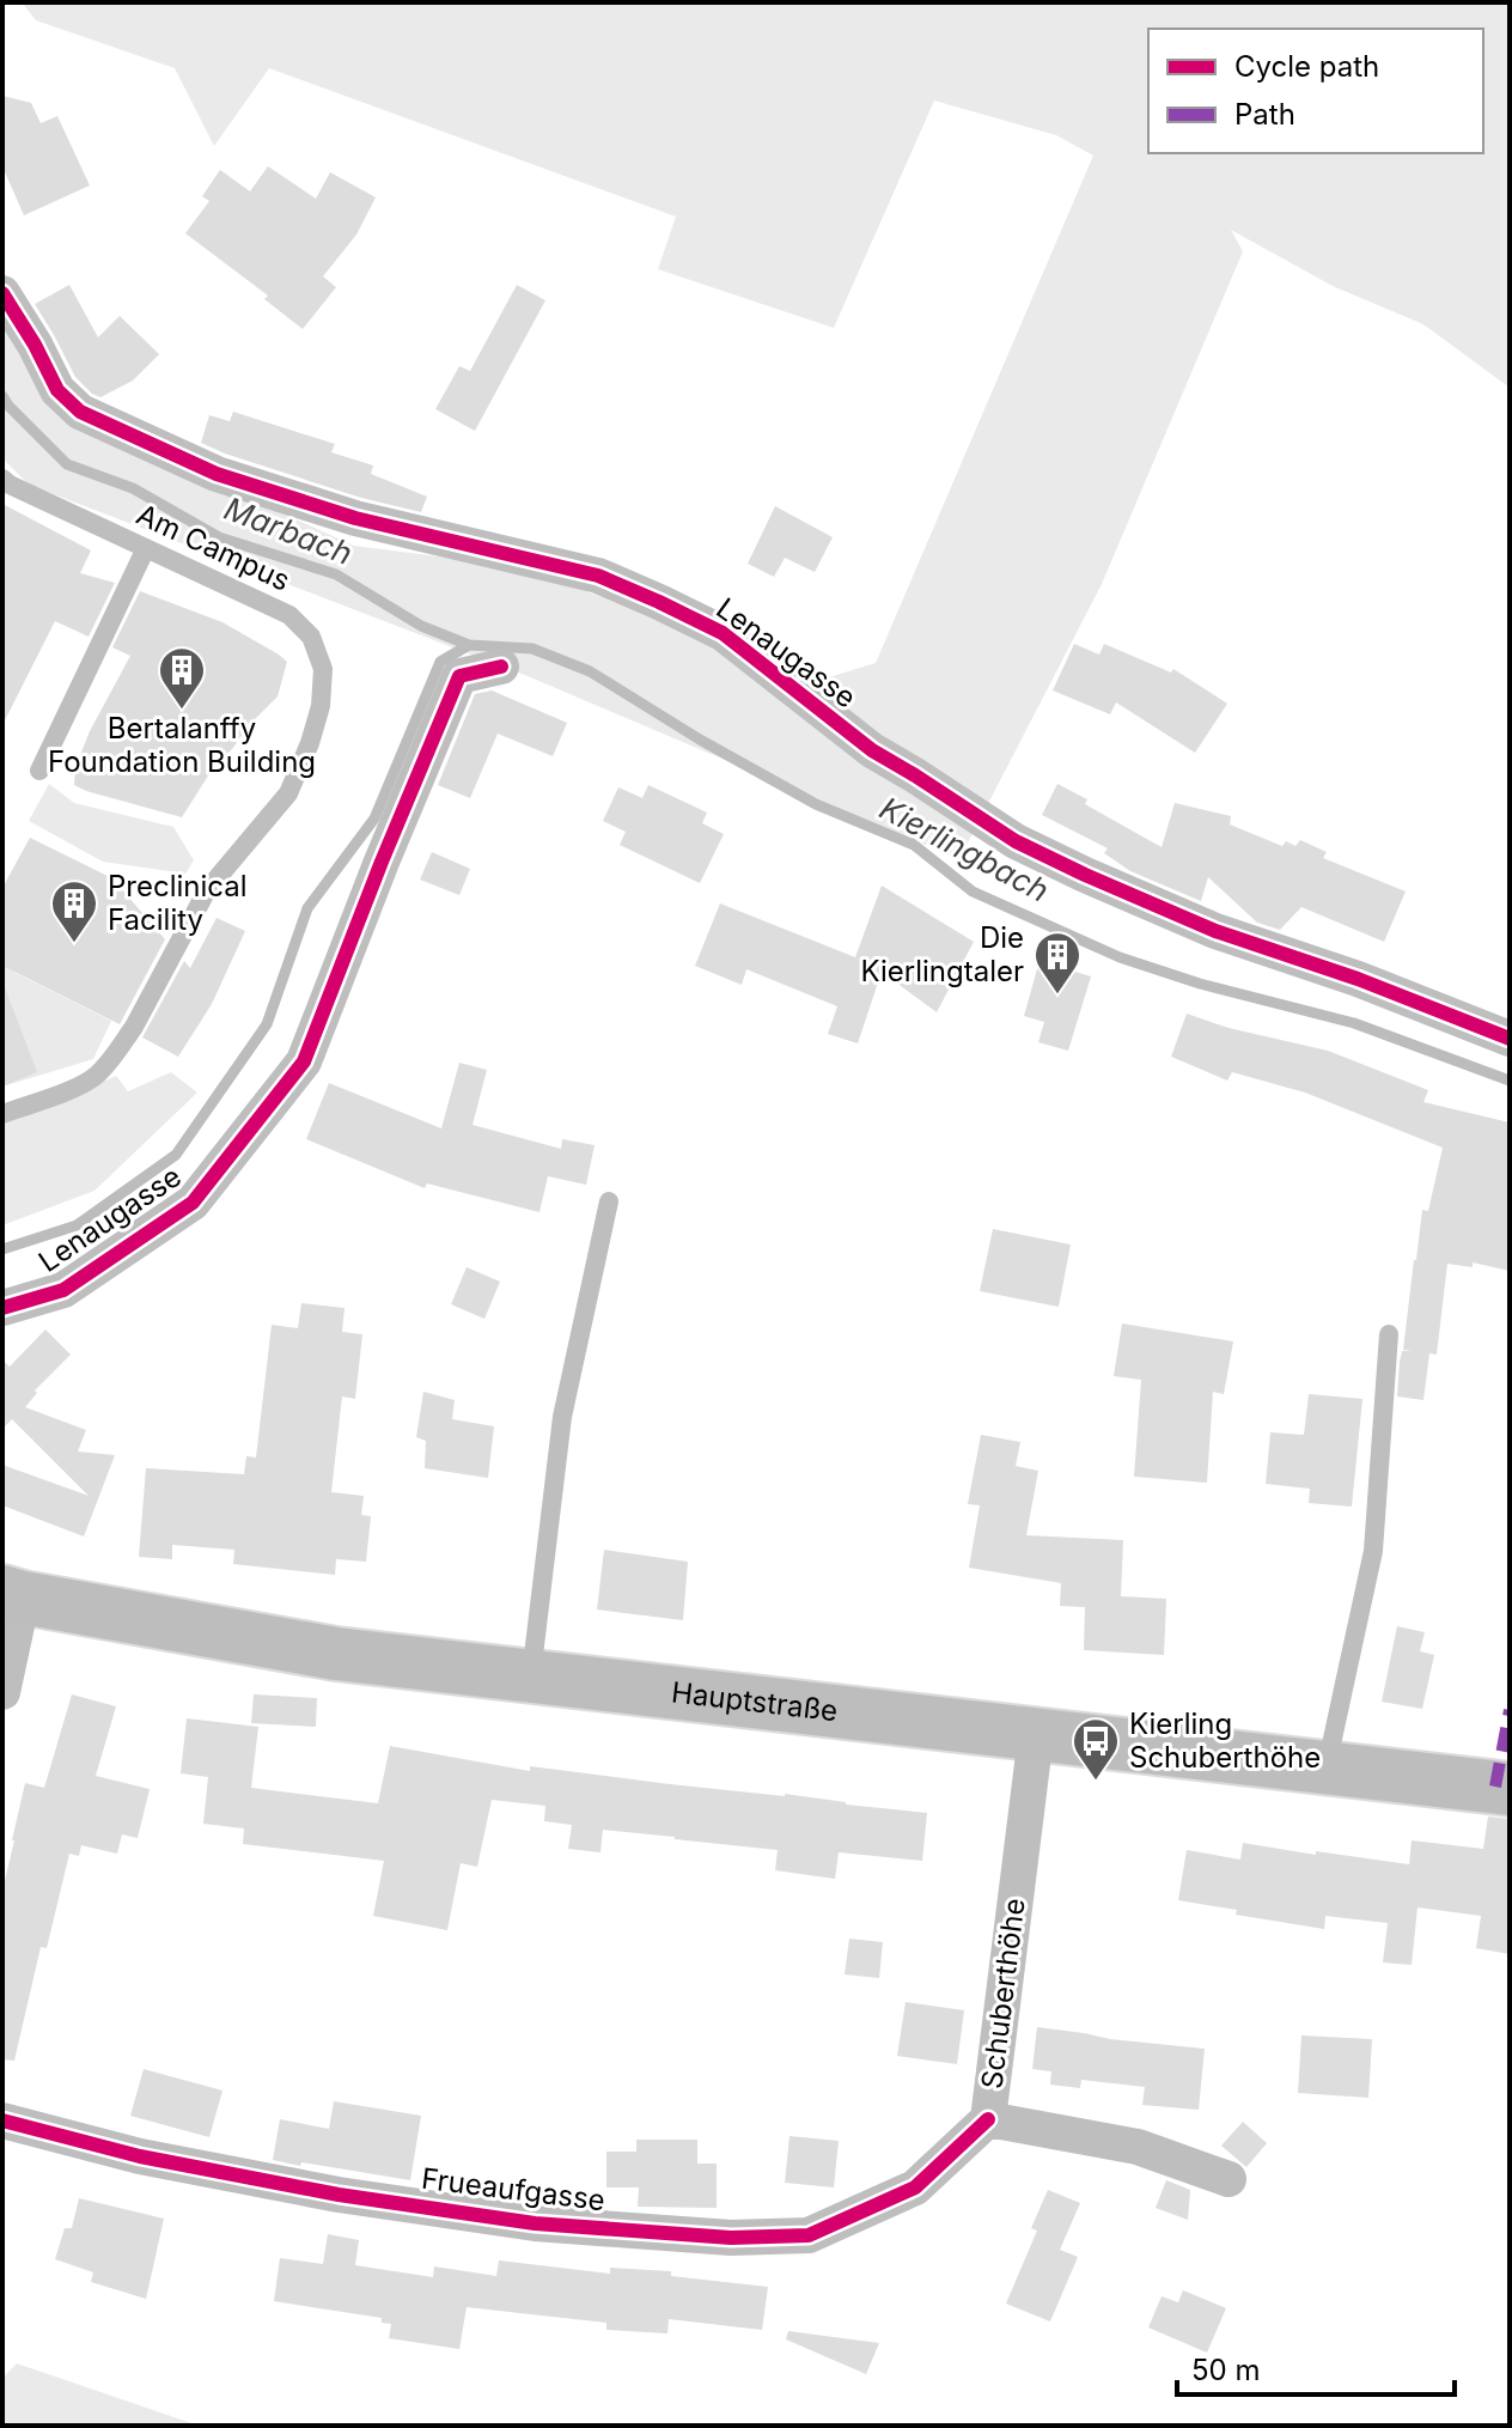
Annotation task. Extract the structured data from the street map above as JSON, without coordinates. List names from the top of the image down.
{
  "streets": {
    "main road": ["Hauptstraße"],
    "street": ["Lenaugasse", "Schuberthöhe", "Frueaufgasse"],
    "lane": ["Am Campus"]
  },
  "crossings": [
    ["Hauptstraße", "Schuberthöhe"],
    ["Schuberthöhe", "Frueaufgasse"]
  ],
  "water": ["Marbach", "Kierlingbach"],
  "places": {
    "building": ["Bertalanffy Foundation Building", "Preclinical Facility", "Die Kierlingtaler"],
    "bus stop": ["Kierling Schuberthöhe"]
  },
  "legend": ["Cycle path", "Path"],
  "scale_bar": "50 m"
}
